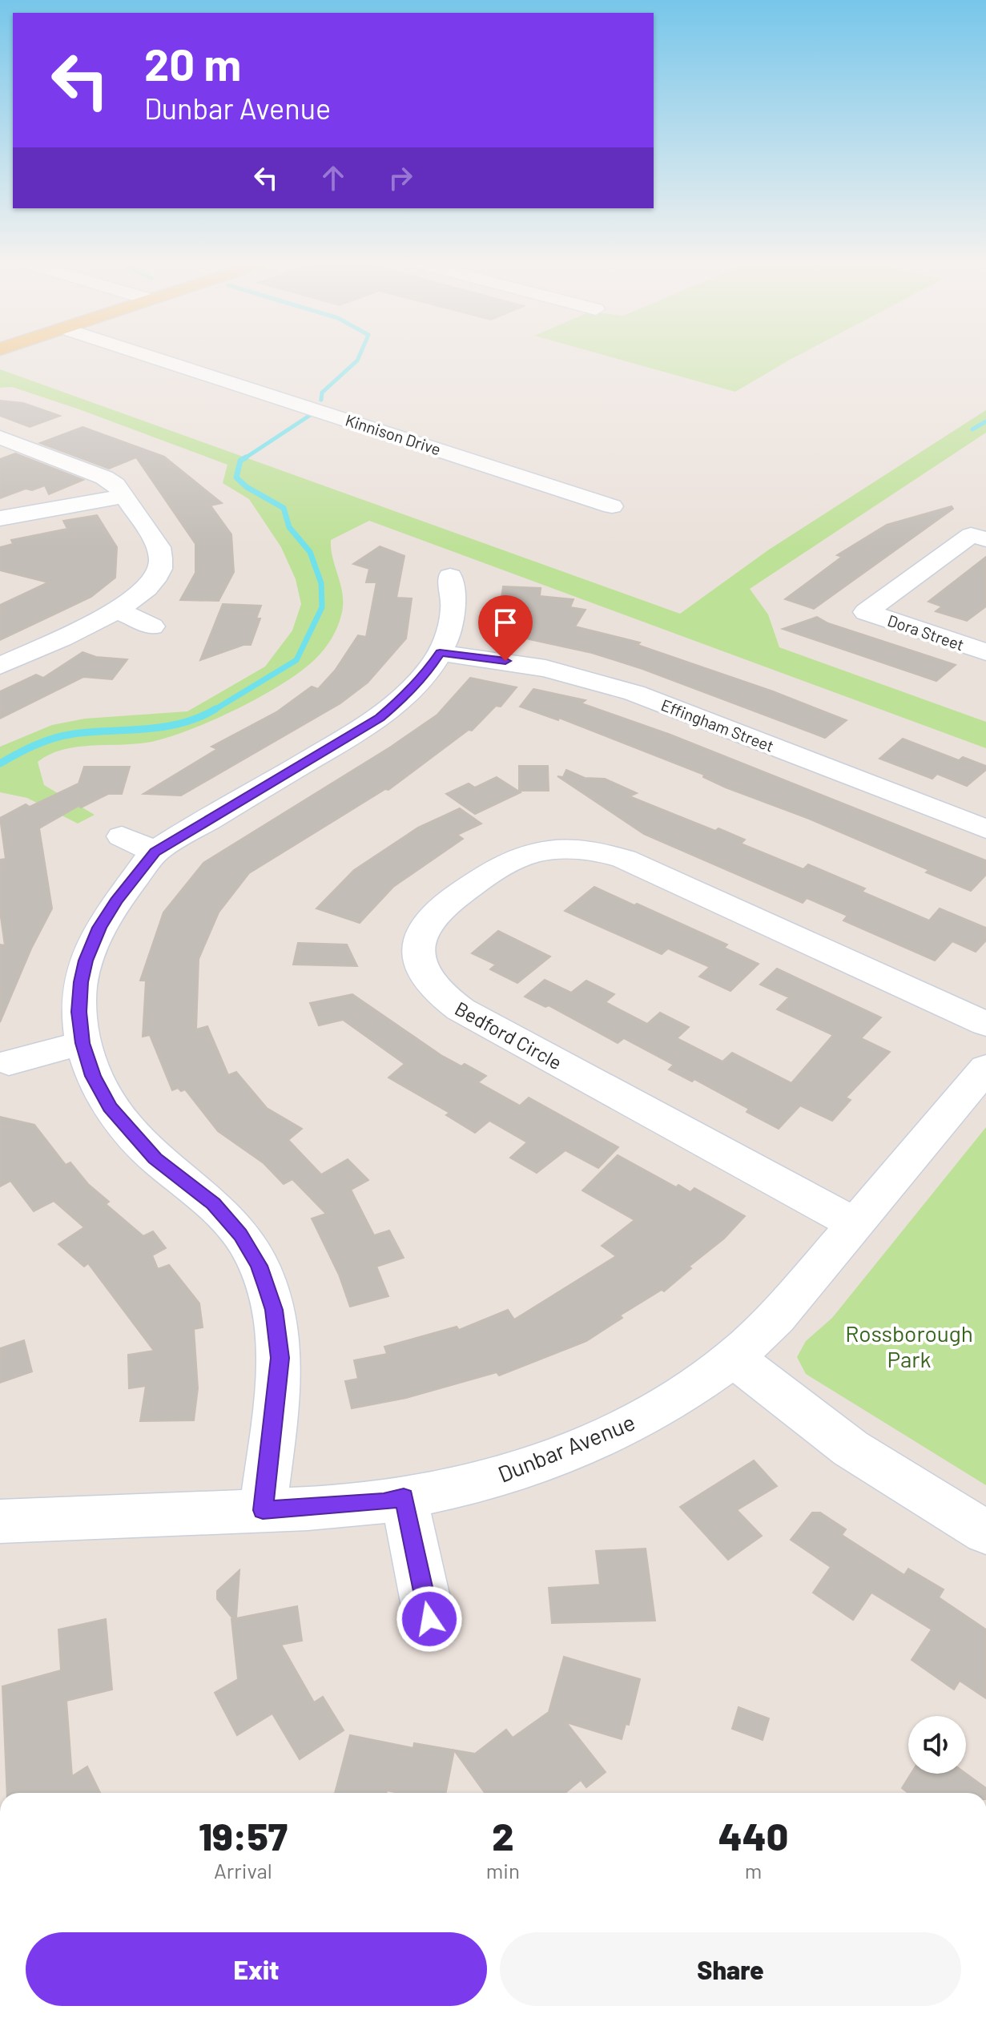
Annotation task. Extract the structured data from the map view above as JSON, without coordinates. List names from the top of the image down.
{
  "streets": {
    "street": [
      "Kinnison Drive",
      "Dora Street",
      "Effingham Street",
      "Bedford Circle",
      "Dunbar Avenue"
    ]
  },
  "crossings": [
    ["Bedford Circle", "Dunbar Avenue"]
  ],
  "parks": ["Rossborough Park"],
  "page": {
    "turn": ["20 m", "Dunbar Avenue"],
    "eta": [
      "19:57",
      "Arrival",
      "2",
      "min",
      "440",
      "m"
    ],
    "buttons": ["Exit", "Share"]
  }
}
